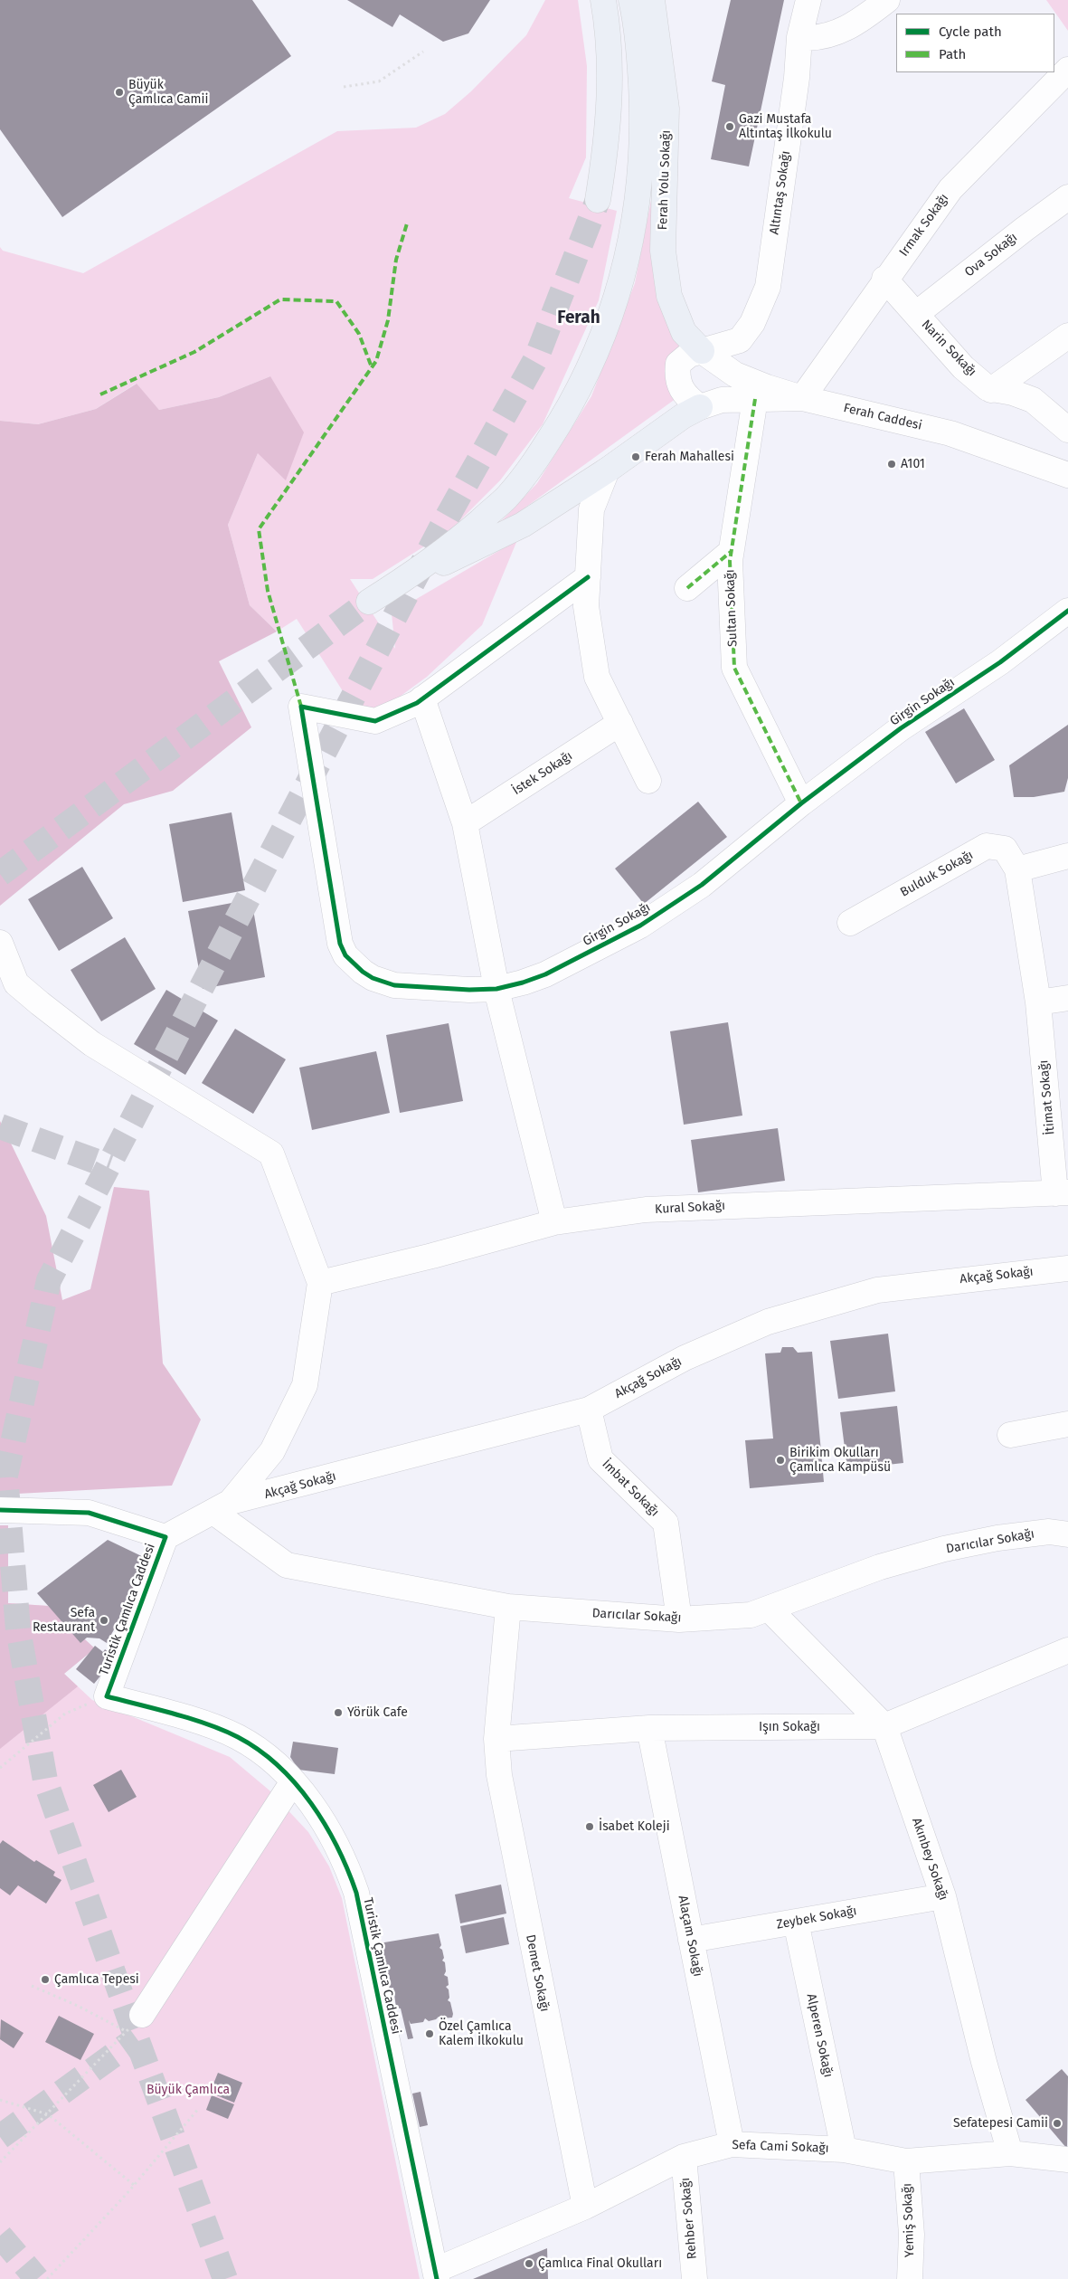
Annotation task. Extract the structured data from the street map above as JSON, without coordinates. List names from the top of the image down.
{
  "streets": {
    "main road": ["Ferah Yolu Sokağı"],
    "street": [
      "Altıntaş Sokağı",
      "Irmak Sokağı",
      "Ova Sokağı",
      "Narin Sokağı",
      "Ferah Caddesi",
      "Sultan Sokağı",
      "Girgin Sokağı",
      "İstek Sokağı",
      "Bulduk Sokağı",
      "İtimat Sokağı",
      "Kural Sokağı",
      "Akçağ Sokağı",
      "İmbat Sokağı",
      "Darıcılar Sokağı",
      "Turistik Çamlıca Caddesi",
      "Işın Sokağı",
      "Akınbey Sokağı",
      "Zeybek Sokağı",
      "Alaçam Sokağı",
      "Demet Sokağı",
      "Alperen Sokağı",
      "Sefa Cami Sokağı",
      "Rehber Sokağı",
      "Yemiş Sokağı"
    ]
  },
  "crossings": [
    ["Ferah Yolu Sokağı", "Altıntaş Sokağı"],
    ["Ferah Yolu Sokağı", "Ferah Caddesi"],
    ["Altıntaş Sokağı", "Ferah Caddesi"],
    ["Irmak Sokağı", "Narin Sokağı"],
    ["Irmak Sokağı", "Ferah Caddesi"],
    ["Ova Sokağı", "Narin Sokağı"],
    ["Sultan Sokağı", "Girgin Sokağı"],
    ["Bulduk Sokağı", "İtimat Sokağı"],
    ["İtimat Sokağı", "Kural Sokağı"],
    ["Akçağ Sokağı", "İmbat Sokağı"],
    ["Akçağ Sokağı", "Darıcılar Sokağı"],
    ["İmbat Sokağı", "Darıcılar Sokağı"],
    ["Darıcılar Sokağı", "Akınbey Sokağı"],
    ["Darıcılar Sokağı", "Demet Sokağı"],
    ["Turistik Çamlıca Caddesi", "Sefa Cami Sokağı"],
    ["Işın Sokağı", "Akınbey Sokağı"],
    ["Işın Sokağı", "Alaçam Sokağı"],
    ["Işın Sokağı", "Demet Sokağı"],
    ["Akınbey Sokağı", "Zeybek Sokağı"],
    ["Akınbey Sokağı", "Sefa Cami Sokağı"],
    ["Zeybek Sokağı", "Alaçam Sokağı"],
    ["Zeybek Sokağı", "Alperen Sokağı"],
    ["Alaçam Sokağı", "Sefa Cami Sokağı"],
    ["Demet Sokağı", "Sefa Cami Sokağı"],
    ["Alperen Sokağı", "Sefa Cami Sokağı"],
    ["Sefa Cami Sokağı", "Rehber Sokağı"],
    ["Sefa Cami Sokağı", "Yemiş Sokağı"]
  ],
  "districts": ["Ferah"],
  "parks": ["Büyük Çamlıca"],
  "places": [
    "Büyük Çamlıca Camii",
    "Gazi Mustafa Altıntaş İlkokulu",
    "Ferah Mahallesi",
    "A101",
    "Birikim Okulları Çamlıca Kampüsü",
    "Sefa Restaurant",
    "Yörük Cafe",
    "İsabet Koleji",
    "Çamlıca Tepesi",
    "Özel Çamlıca Kalem İlkokulu",
    "Sefatepesi Camii",
    "Çamlıca Final Okulları"
  ],
  "legend": ["Cycle path", "Path"]
}
